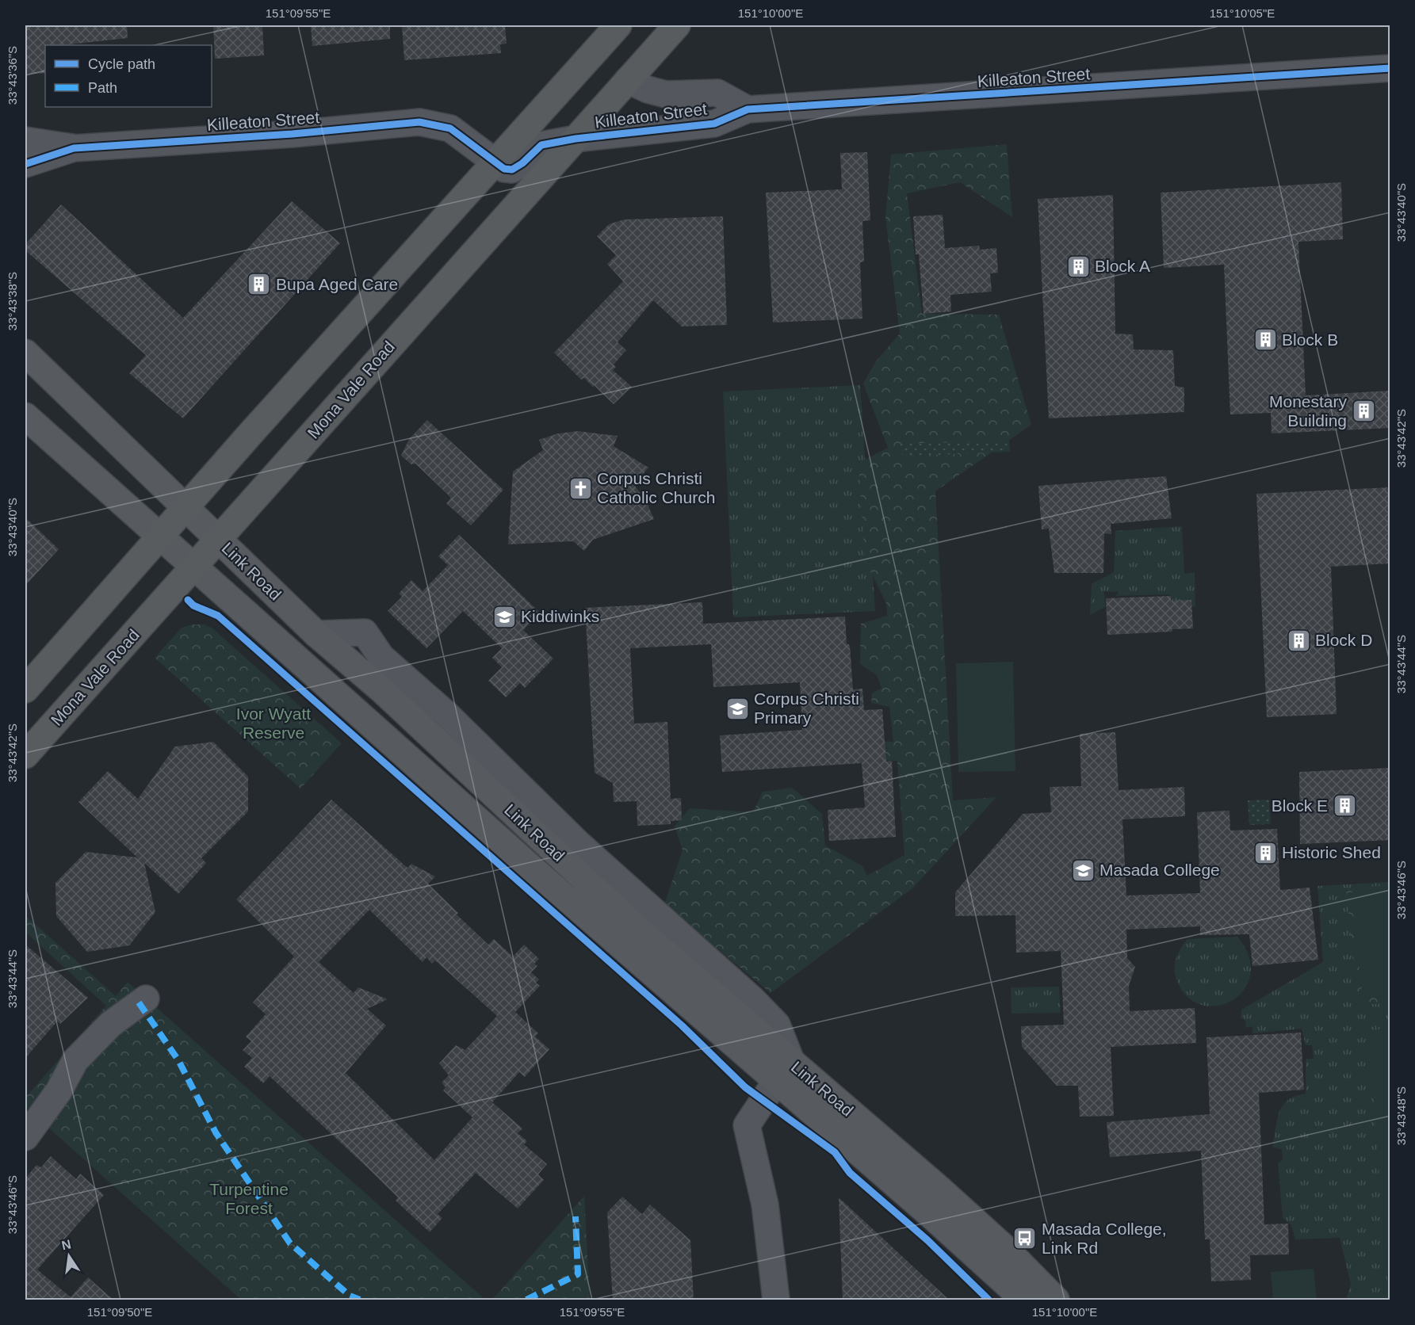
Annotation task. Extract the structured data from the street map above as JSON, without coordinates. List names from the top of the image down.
{
  "streets": {
    "highway": ["Mona Vale Road"],
    "main road": ["Link Road"],
    "street": ["Killeaton Street"]
  },
  "crossings": [
    ["Killeaton Street", "Mona Vale Road"],
    ["Mona Vale Road", "Link Road"]
  ],
  "parks": ["Ivor Wyatt Reserve", "Turpentine Forest"],
  "places": {
    "building": [
      "Block A",
      "Bupa Aged Care",
      "Block B",
      "Monestary Building",
      "Block D",
      "Block E",
      "Historic Shed"
    ],
    "church": ["Corpus Christi Catholic Church"],
    "school or university": ["Kiddiwinks", "Corpus Christi Primary", "Masada College"],
    "bus stop": ["Masada College, Link Rd"]
  },
  "legend": ["Cycle path", "Path"],
  "north": "top",
  "coordinates": [
    "151°09'55\"E",
    "151°10'00\"E",
    "151°10'05\"E",
    "33°43'36\"S",
    "33°43'40\"S",
    "33°43'38\"S",
    "33°43'42\"S",
    "33°43'44\"S",
    "33°43'46\"S",
    "33°43'48\"S",
    "151°09'50\"E"
  ]
}
